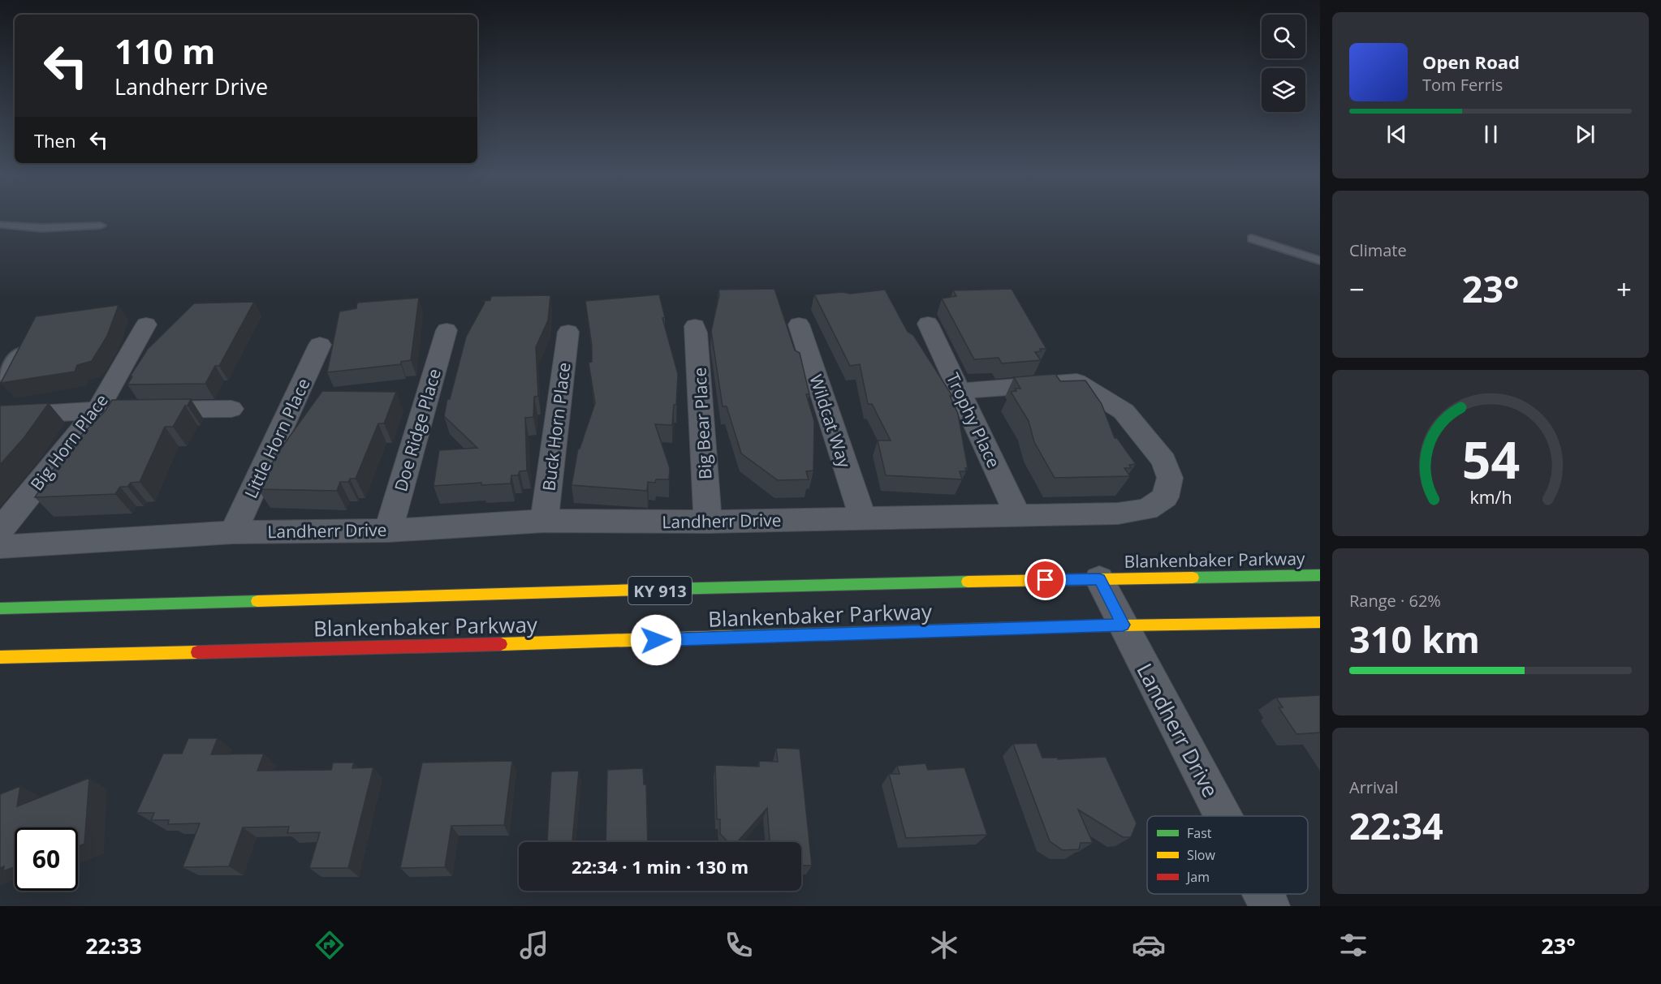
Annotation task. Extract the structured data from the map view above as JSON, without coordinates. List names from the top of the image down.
{
  "streets": {
    "main road": ["Blankenbaker Parkway", "KY 913"],
    "street": [
      "Trophy Place",
      "Wildcat Way",
      "Big Bear Place",
      "Buck Horn Place",
      "Doe Ridge Place",
      "Little Horn Place",
      "Big Horn Place",
      "Landherr Drive"
    ]
  },
  "crossings": [
    ["Trophy Place", "Landherr Drive"],
    ["Wildcat Way", "Landherr Drive"],
    ["Big Bear Place", "Landherr Drive"],
    ["Buck Horn Place", "Landherr Drive"],
    ["Doe Ridge Place", "Landherr Drive"],
    ["Little Horn Place", "Landherr Drive"],
    ["Landherr Drive", "Blankenbaker Parkway"]
  ],
  "legend": ["Fast", "Slow", "Jam"],
  "page": {
    "turn": ["110 m", "Landherr Drive"],
    "song": ["Open Road", "Tom Ferris"],
    "then": "Then",
    "tile": [
      "Climate",
      ["Range · 62%", "310 km"],
      ["Arrival", "22:34"]
    ],
    "heat": ["−", "23°", "+"],
    "limit": "60",
    "trip": "22:34 · 1 min · 130 m",
    "tabs": ["22:33", "23°"],
    "gauge": ["54", "km/h"]
  }
}
